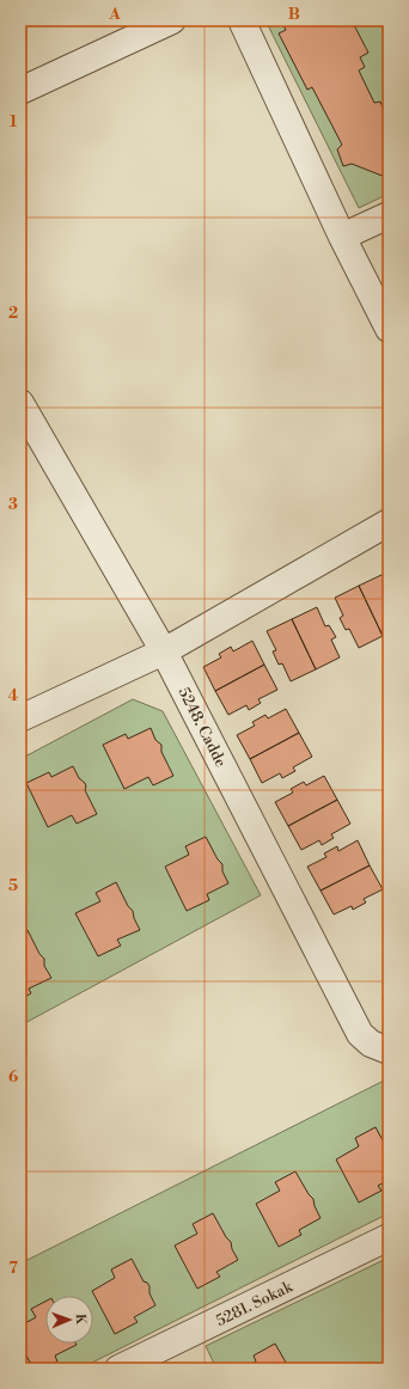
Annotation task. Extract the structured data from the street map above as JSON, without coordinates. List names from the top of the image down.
{
  "streets": {
    "street": ["5248. Cadde", "5281. Sokak"]
  },
  "north": "right",
  "grid": {
    "columns": ["A", "B"],
    "rows": [
      "1",
      "2",
      "3",
      "4",
      "5",
      "6",
      "7"
    ]
  }
}
